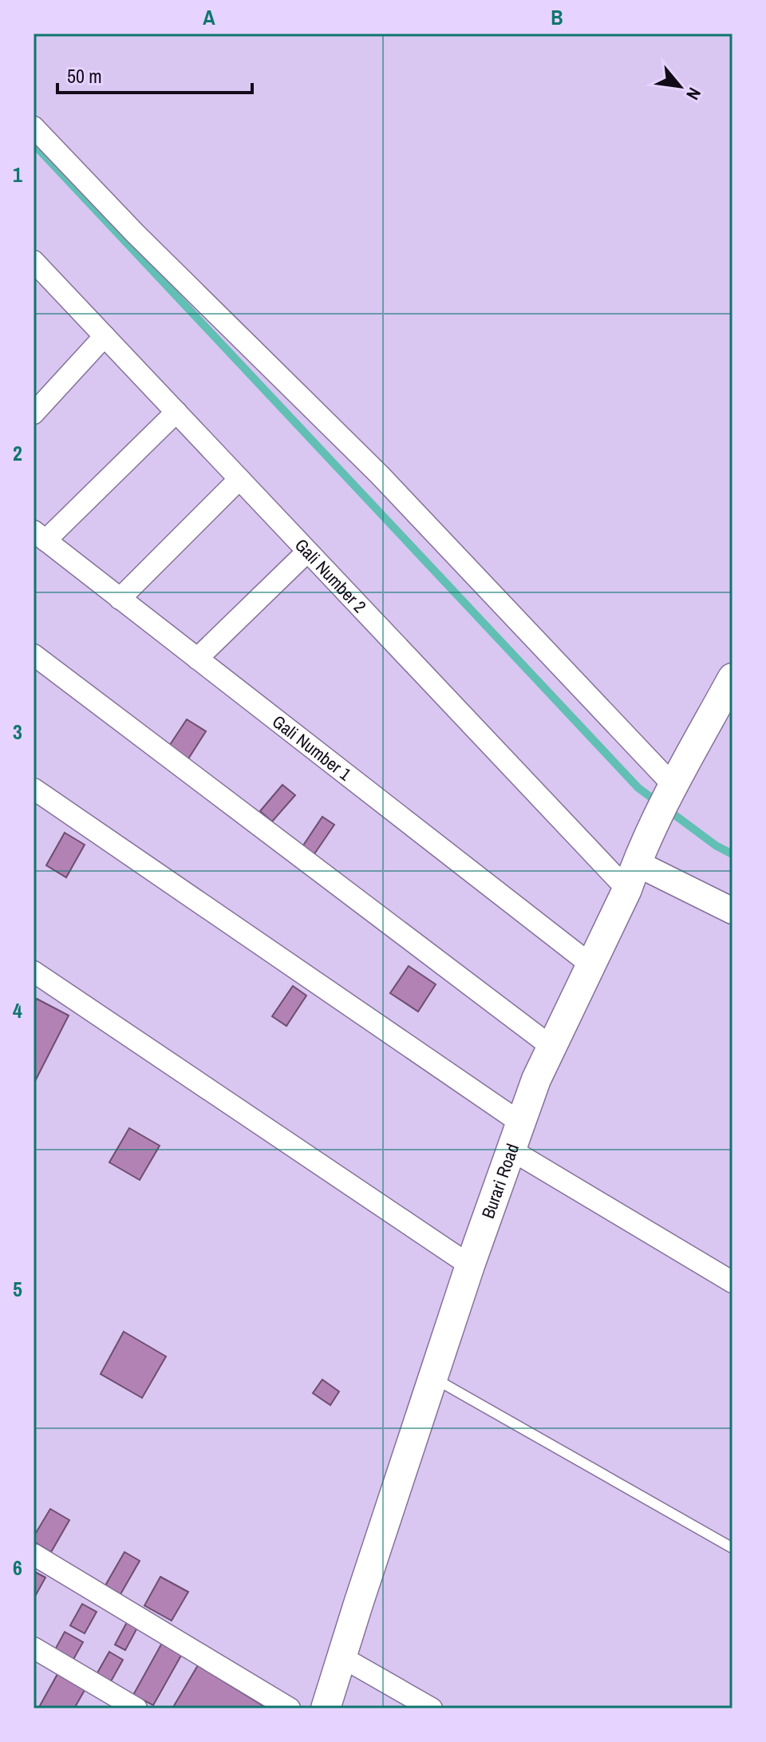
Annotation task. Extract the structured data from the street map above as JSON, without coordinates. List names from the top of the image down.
{
  "streets": {
    "main road": ["Burari Road"],
    "street": ["Gali Number 2", "Gali Number 1"]
  },
  "crossings": [
    ["Gali Number 2", "Burari Road"],
    ["Gali Number 1", "Burari Road"]
  ],
  "scale_bar": "50 m",
  "north": "bottom right",
  "grid": {
    "columns": ["A", "B"],
    "rows": [
      "1",
      "2",
      "3",
      "4",
      "5",
      "6"
    ]
  }
}
